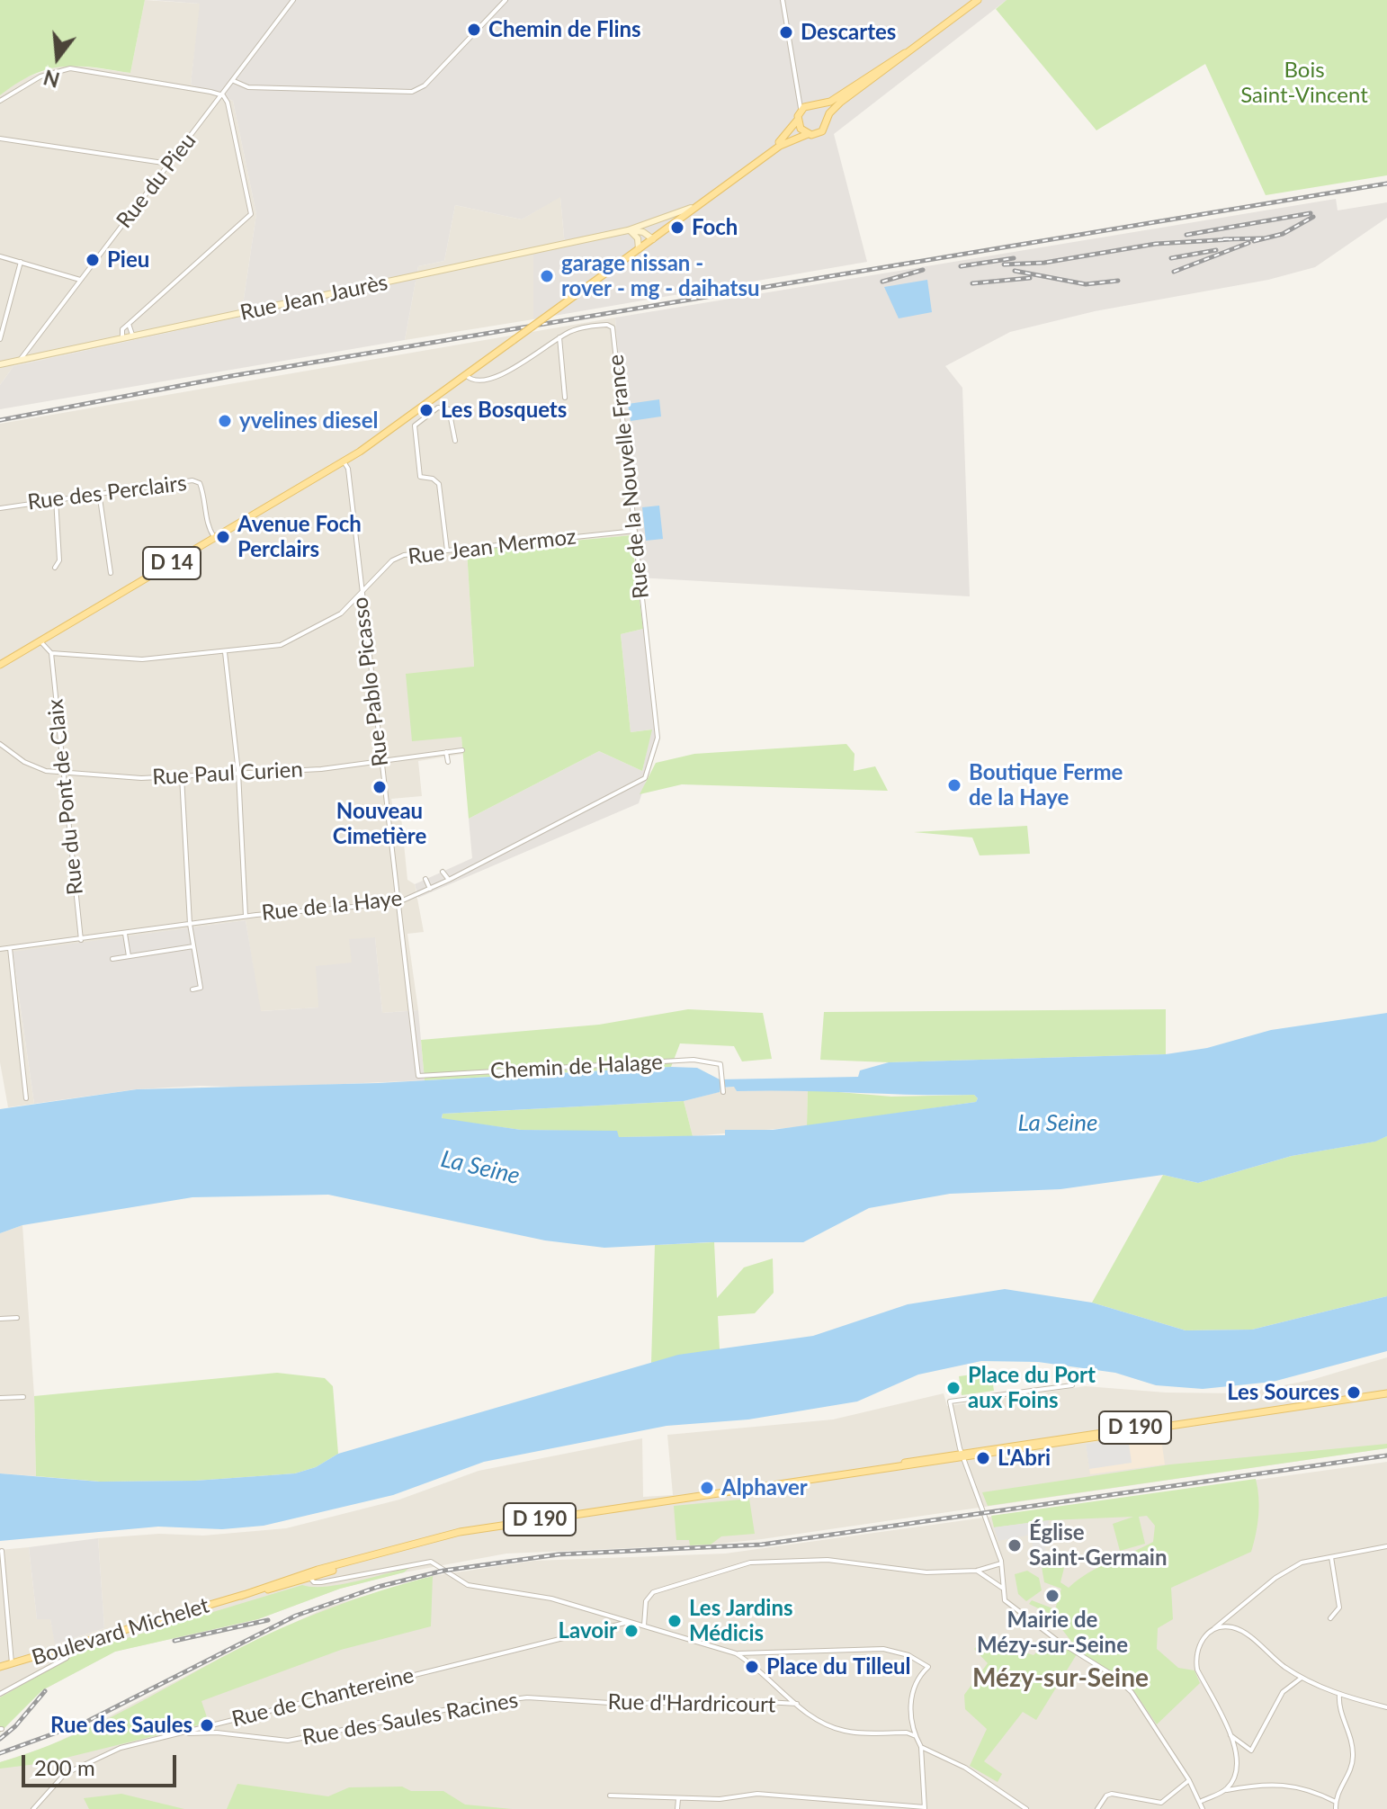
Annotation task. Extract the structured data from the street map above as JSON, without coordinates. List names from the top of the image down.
{
  "streets": {
    "main road": [
      "Rue Jean Jaurès",
      "D 14",
      "D 190",
      "Boulevard Michelet"
    ],
    "street": [
      "Rue du Pieu",
      "Rue de la Nouvelle France",
      "Rue des Perclairs",
      "Rue Jean Mermoz",
      "Rue Pablo Picasso",
      "Rue Paul Curien",
      "Rue du Pont de Claix",
      "Rue de la Haye",
      "Chemin de Halage",
      "Rue de Chantereine",
      "Rue d'Hardricourt",
      "Rue des Saules Racines"
    ]
  },
  "crossings": [
    ["Rue du Pieu", "Rue Jean Jaurès"],
    ["Rue Jean Jaurès", "D 14"],
    ["Rue de la Nouvelle France", "Rue Jean Mermoz"],
    ["Rue de la Nouvelle France", "D 14"],
    ["Rue de la Nouvelle France", "Rue de la Haye"],
    ["Rue des Perclairs", "D 14"],
    ["Rue Jean Mermoz", "Rue Pablo Picasso"],
    ["Rue Jean Mermoz", "Rue du Pont de Claix"],
    ["D 14", "Rue Pablo Picasso"],
    ["Rue Pablo Picasso", "Rue Paul Curien"],
    ["Rue Pablo Picasso", "Rue de la Haye"],
    ["Rue Pablo Picasso", "Chemin de Halage"],
    ["Rue Paul Curien", "Rue du Pont de Claix"],
    ["Rue du Pont de Claix", "Rue de la Haye"],
    ["D 190", "Boulevard Michelet"],
    ["Rue de Chantereine", "Rue des Saules Racines"],
    ["Rue d'Hardricourt", "Rue des Saules Racines"]
  ],
  "districts": ["Mézy-sur-Seine"],
  "water": ["La Seine"],
  "parks": ["Bois Saint-Vincent"],
  "places": [
    "Chemin de Flins",
    "Descartes",
    "Foch",
    "Pieu",
    "garage nissan - rover - mg - daihatsu",
    "Les Bosquets",
    "yvelines diesel",
    "Avenue Foch Perclairs",
    "Boutique Ferme de la Haye",
    "Nouveau Cimetière",
    "Place du Port aux Foins",
    "Les Sources",
    "L'Abri",
    "Alphaver",
    "Église Saint-Germain",
    "Mairie de Mézy-sur-Seine",
    "Les Jardins Médicis",
    "Lavoir",
    "Place du Tilleul",
    "Rue des Saules"
  ],
  "scale_bar": "200 m",
  "north": "bottom"
}
